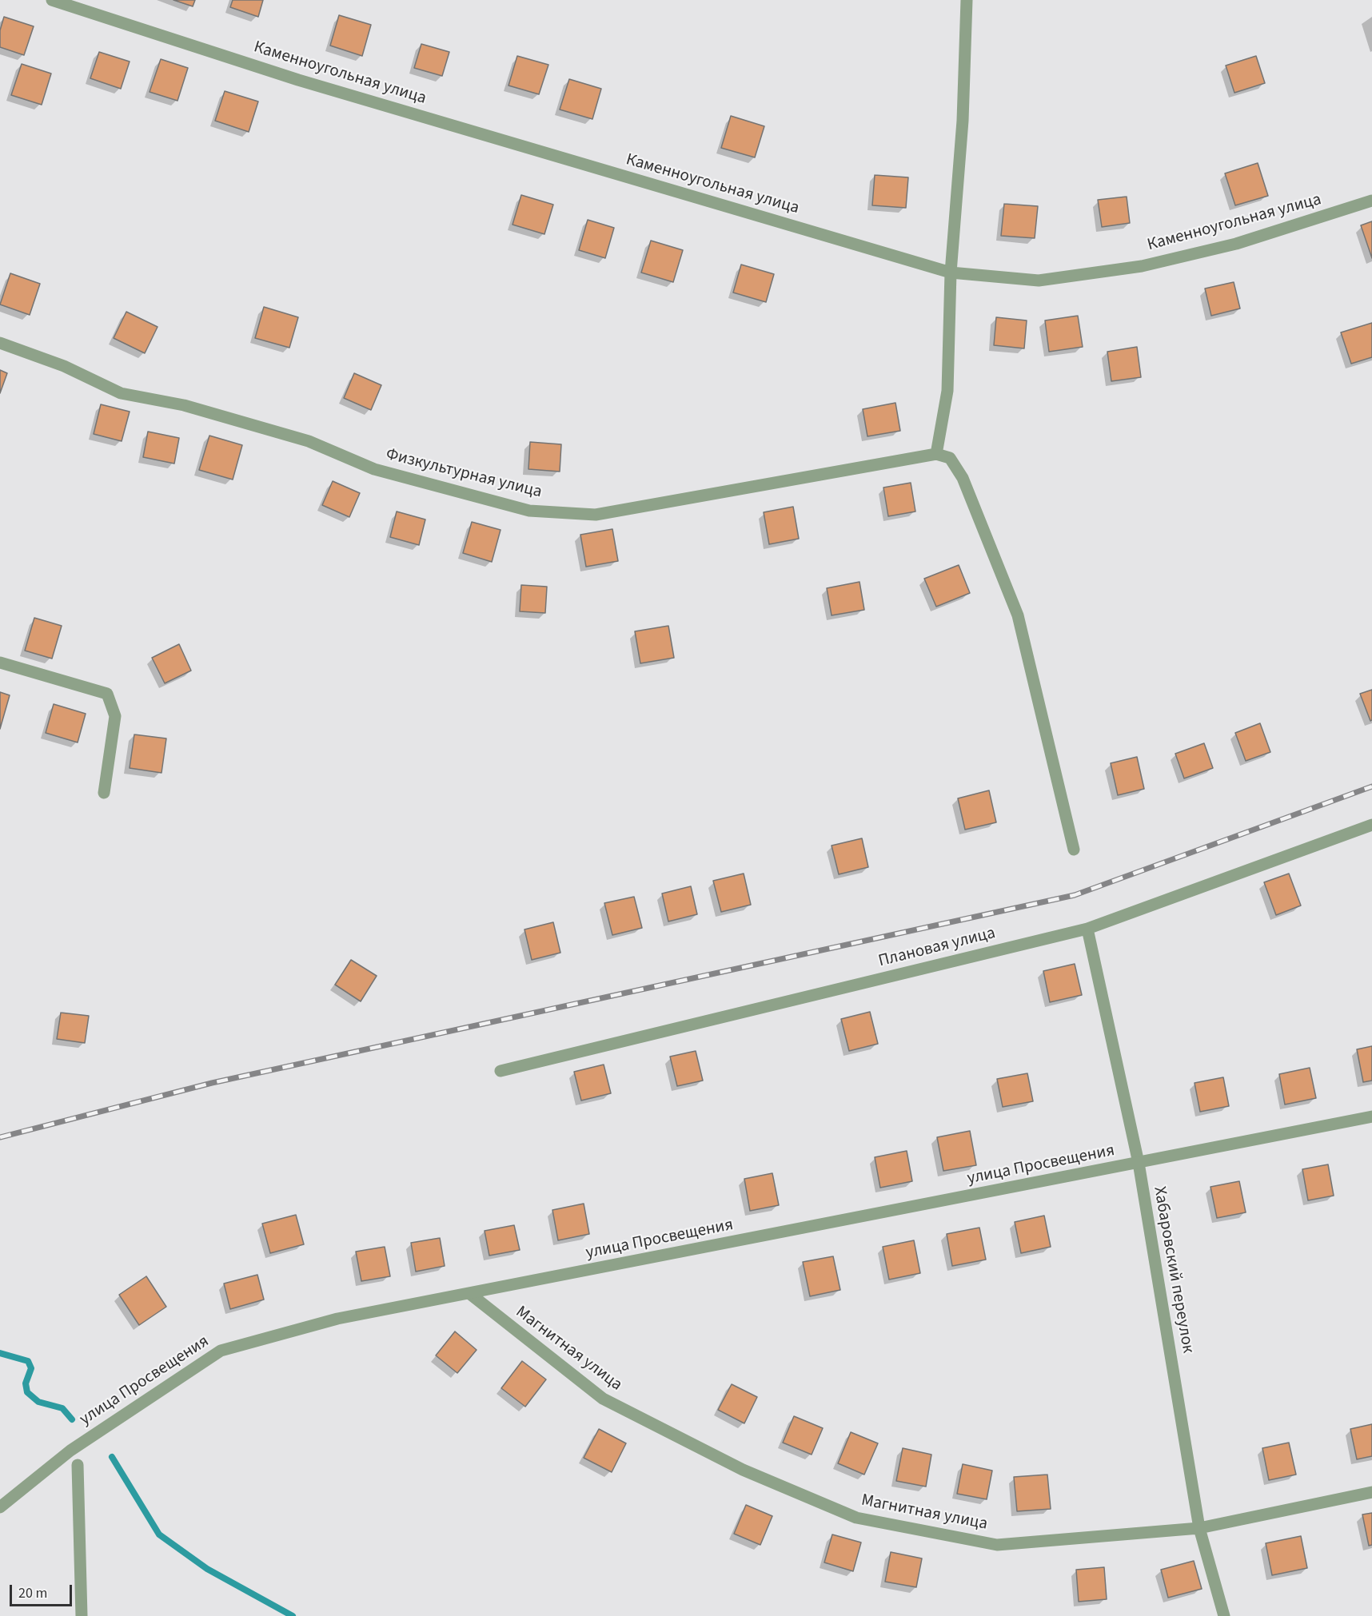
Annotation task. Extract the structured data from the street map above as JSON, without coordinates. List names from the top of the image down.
{
  "streets": {
    "street": [
      "Каменноугольная улица",
      "Физкультурная улица",
      "Плановая улица",
      "улица Просвещения",
      "Хабаровский переулок",
      "Магнитная улица"
    ]
  },
  "crossings": [
    ["Плановая улица", "Хабаровский переулок"],
    ["улица Просвещения", "Хабаровский переулок"],
    ["улица Просвещения", "Магнитная улица"],
    ["Хабаровский переулок", "Магнитная улица"]
  ],
  "scale_bar": "20 m"
}
